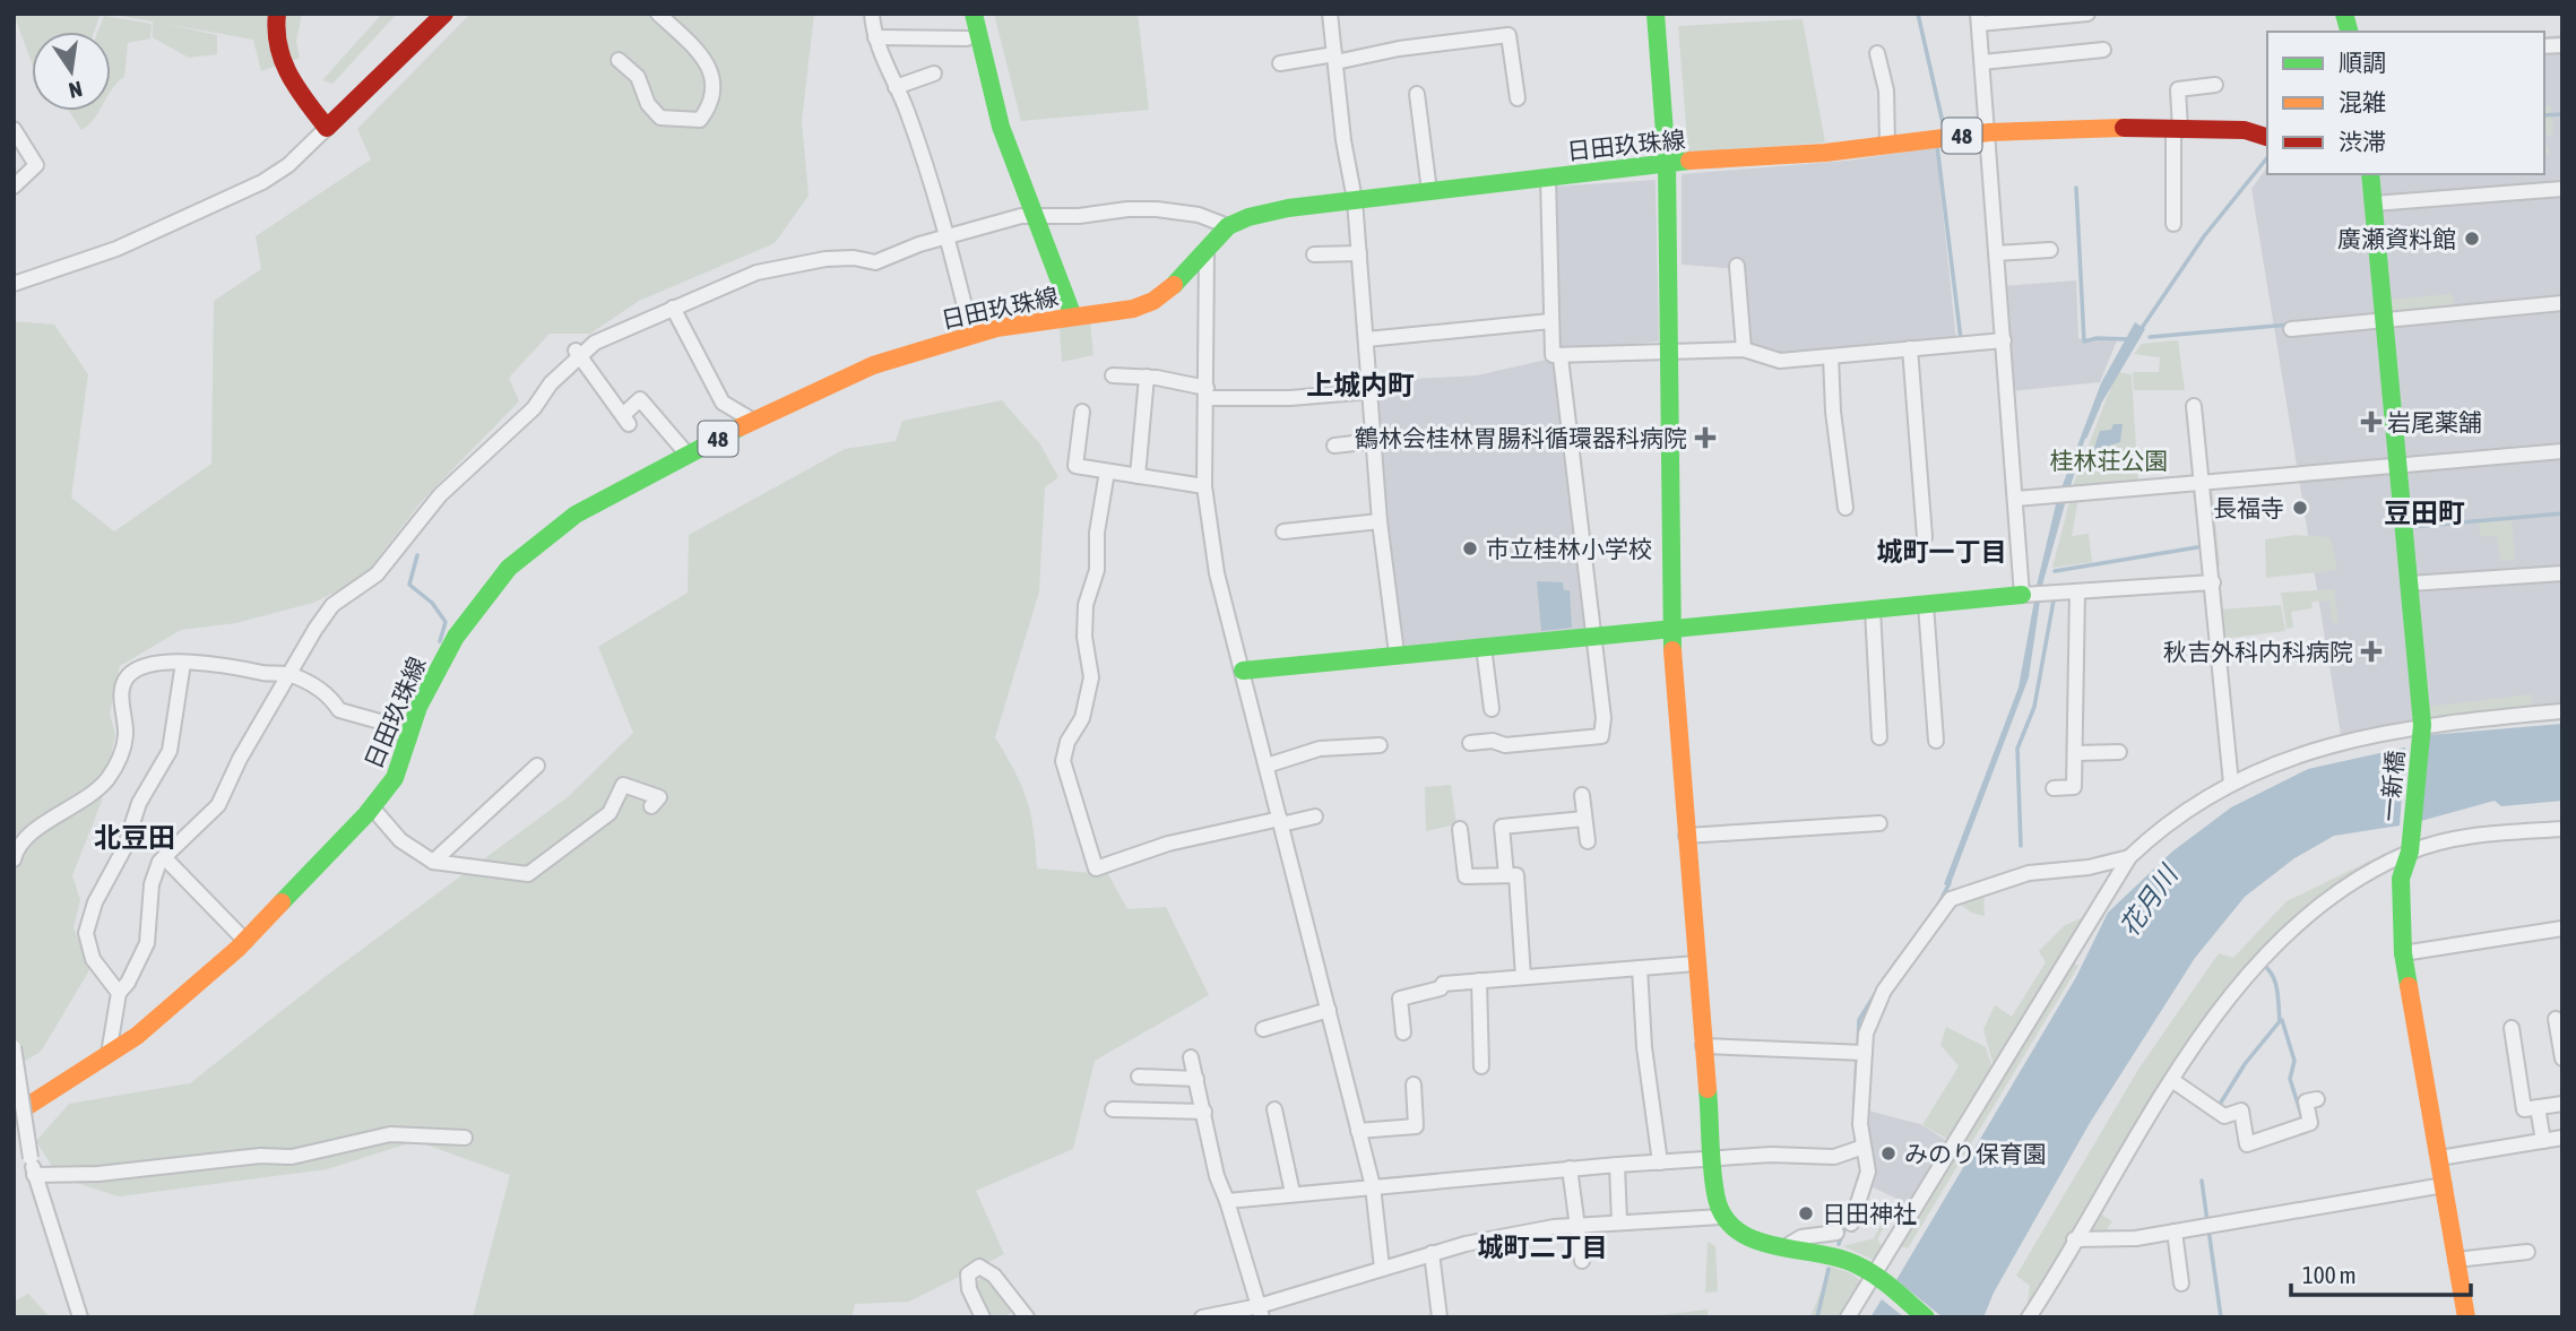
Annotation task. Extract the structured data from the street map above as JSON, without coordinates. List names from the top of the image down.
{
  "streets": {
    "street": ["48", "日田玖珠線", "一新橋"]
  },
  "districts": [
    "上城内町",
    "豆田町",
    "城町一丁目",
    "北豆田",
    "城町二丁目"
  ],
  "water": ["花月川"],
  "parks": ["桂林荘公園"],
  "places": {
    "other": [
      "廣瀬資料館",
      "長福寺",
      "市立桂林小学校",
      "みのり保育園",
      "日田神社"
    ],
    "health": ["岩尾薬舗", "鶴林会桂林胃腸科循環器科病院", "秋吉外科内科病院"]
  },
  "legend": ["順調", "混雑", "渋滞"],
  "scale_bar": "100 m",
  "north": "bottom"
}
